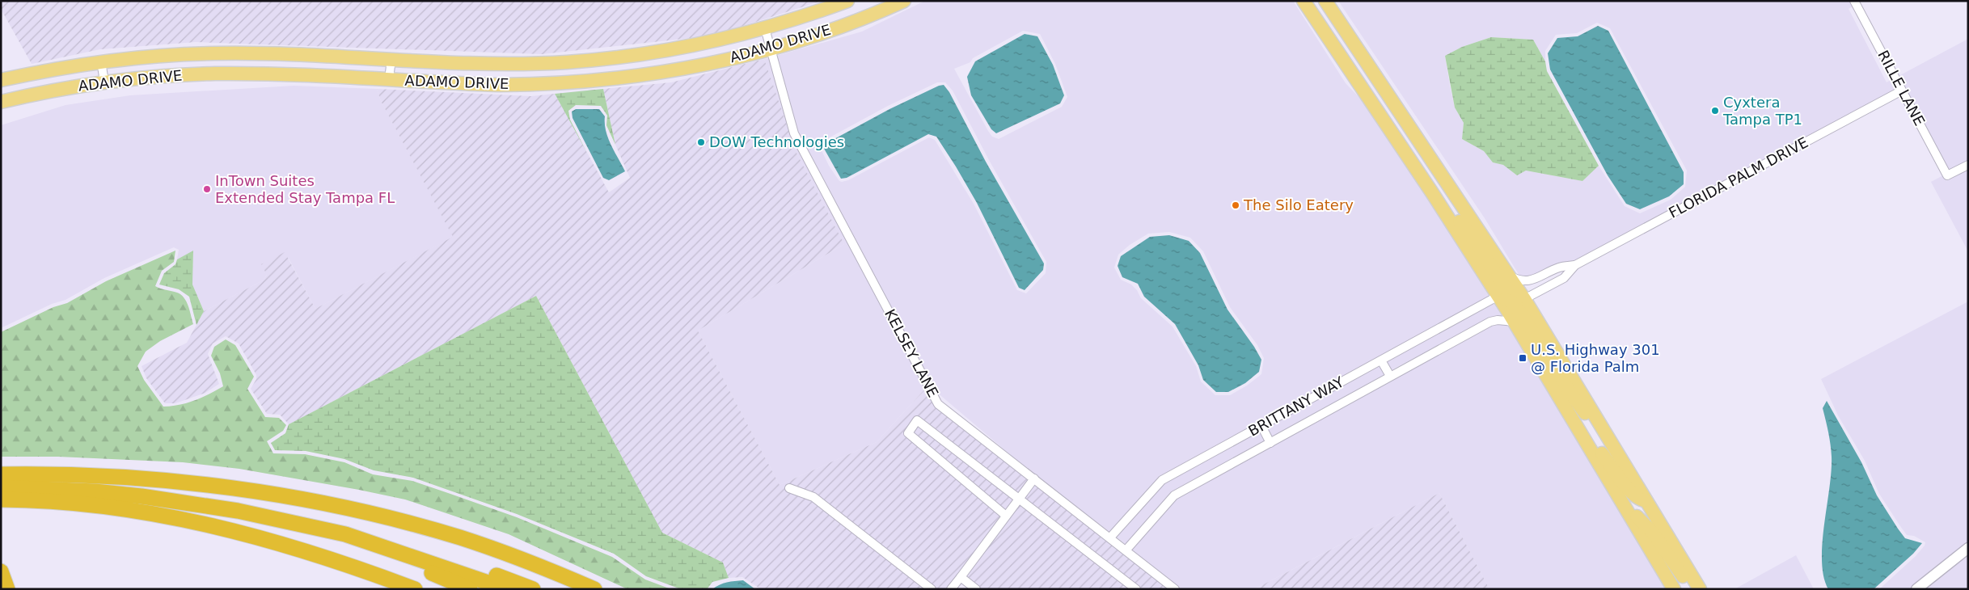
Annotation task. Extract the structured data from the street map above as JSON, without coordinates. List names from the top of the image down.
{
  "streets": {
    "main road": ["ADAMO DRIVE"],
    "street": [
      "RILLE LANE",
      "FLORIDA PALM DRIVE",
      "KELSEY LANE",
      "BRITTANY WAY"
    ]
  },
  "crossings": [
    ["ADAMO DRIVE", "KELSEY LANE"],
    ["RILLE LANE", "FLORIDA PALM DRIVE"],
    ["KELSEY LANE", "BRITTANY WAY"]
  ],
  "places": {
    "other": [
      "Cyxtera Tampa TP1",
      "DOW Technologies",
      "InTown Suites Extended Stay Tampa FL",
      "The Silo Eatery"
    ],
    "transit": ["U.S. Highway 301 @ Florida Palm"]
  }
}
